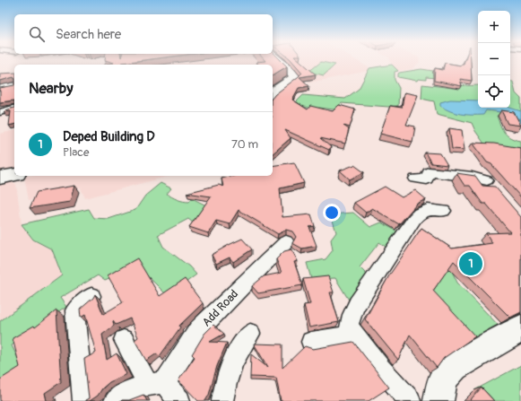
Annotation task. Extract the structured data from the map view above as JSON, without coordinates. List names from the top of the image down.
{
  "streets": {
    "street": ["Add Road"]
  },
  "page": {
    "map_buttons": ["+", "−"],
    "search": "Search here",
    "heading": "Nearby",
    "list": [
      {
        "mark": "1",
        "name": "Deped Building D",
        "note": "Place",
        "value": "70 m"
      }
    ],
    "pins": "1"
  }
}
